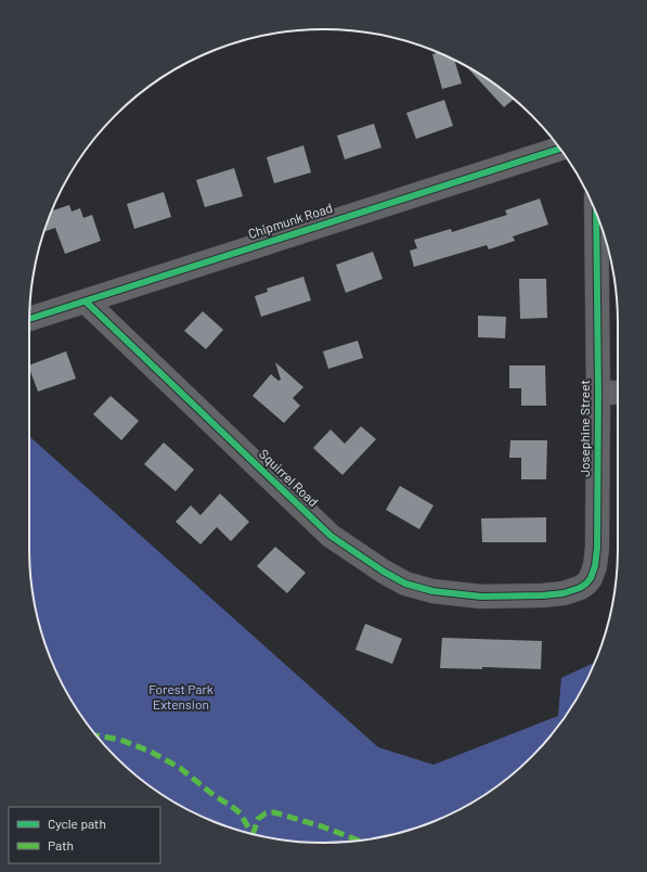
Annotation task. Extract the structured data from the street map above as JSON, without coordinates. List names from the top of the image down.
{
  "streets": {
    "street": ["Chipmunk Road", "Josephine Street", "Squirrel Road"]
  },
  "crossings": [
    ["Chipmunk Road", "Squirrel Road"],
    ["Josephine Street", "Squirrel Road"]
  ],
  "parks": ["Forest Park Extension"],
  "legend": ["Cycle path", "Path"]
}
